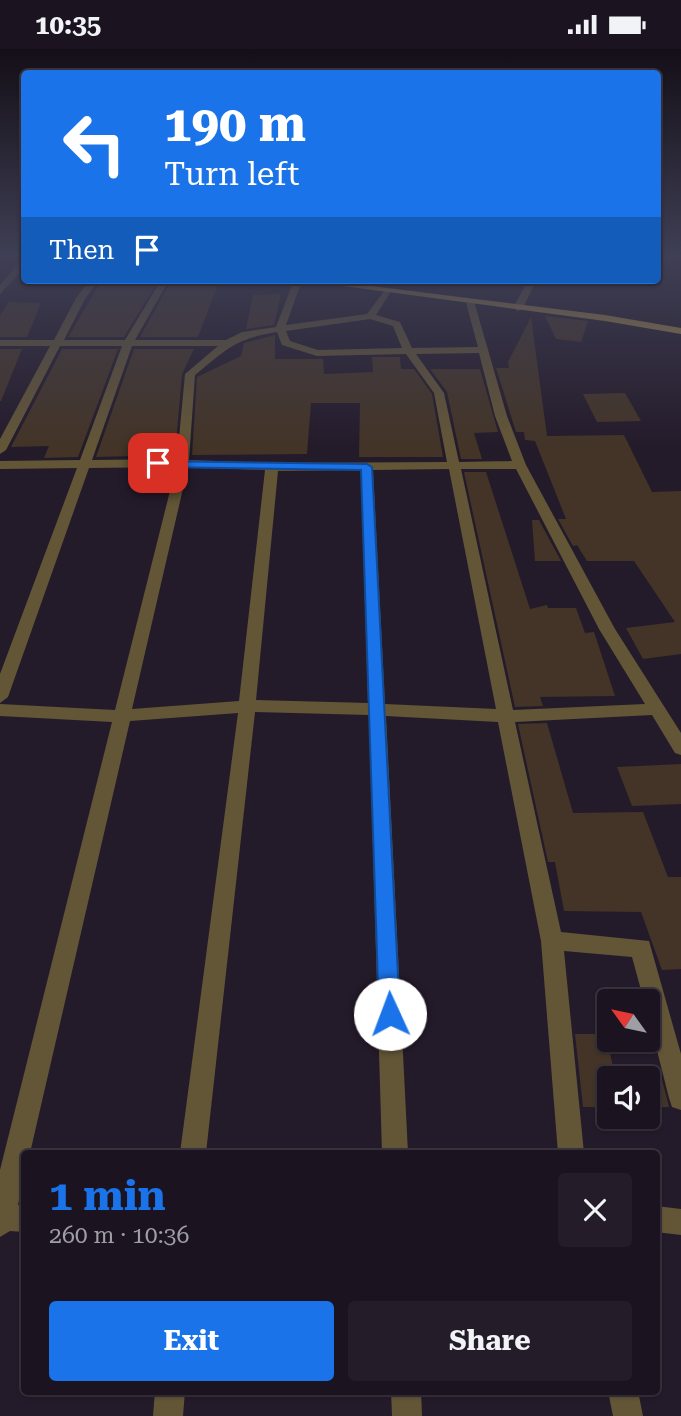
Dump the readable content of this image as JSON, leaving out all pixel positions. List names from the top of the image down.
{
  "north": "top left",
  "page": {
    "status": "10:35",
    "turn": ["190 m", "Turn left"],
    "then": "Then",
    "heading": ["1 min", "260 m · 10:36"],
    "buttons": ["Exit", "Share"]
  }
}
